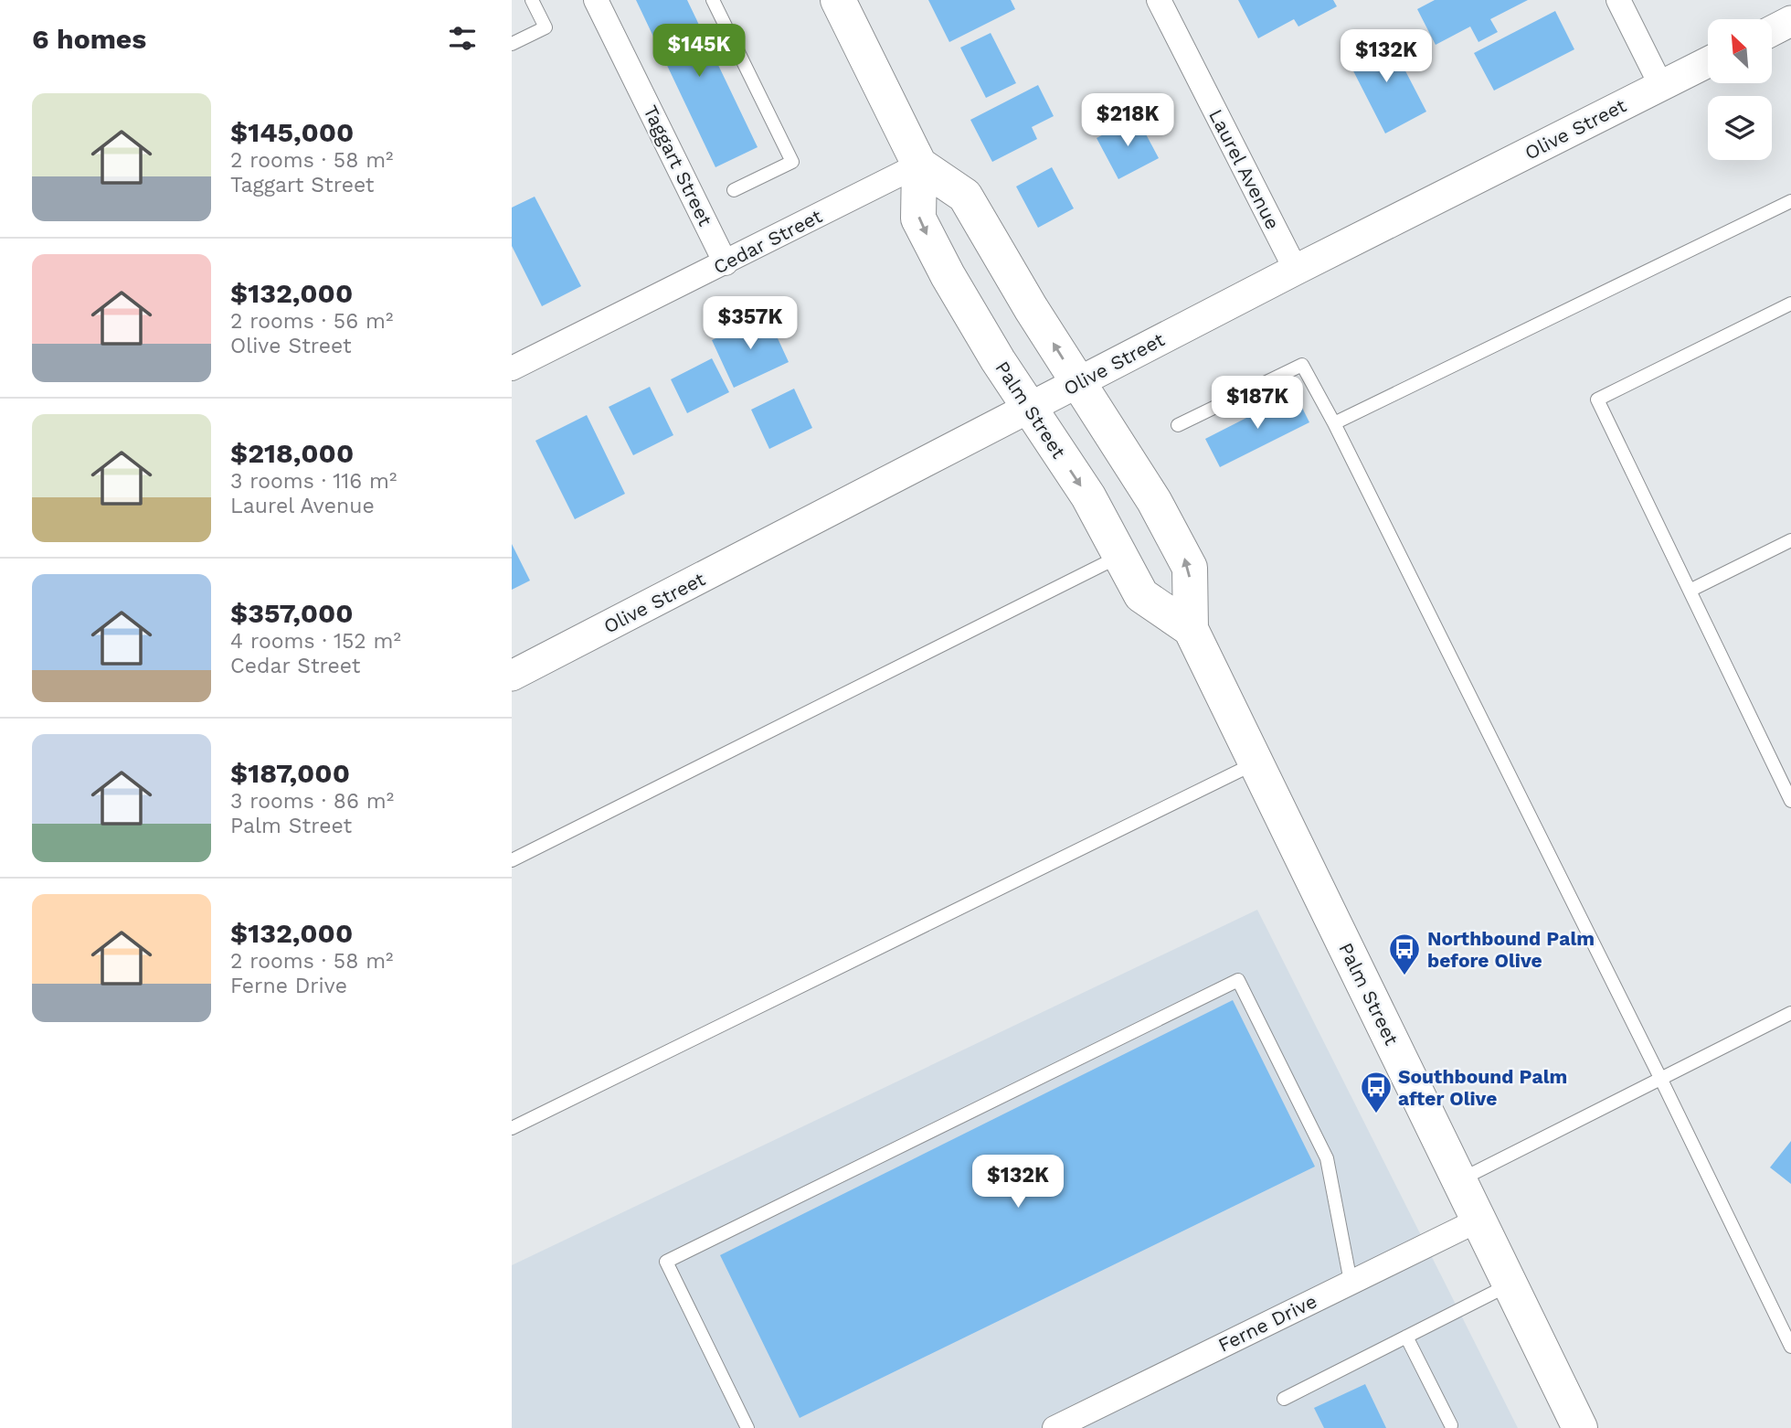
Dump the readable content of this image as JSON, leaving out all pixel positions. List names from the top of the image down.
{
  "streets": {
    "main road": ["Palm Street"],
    "street": [
      "Olive Street",
      "Taggart Street",
      "Laurel Avenue",
      "Cedar Street",
      "Ferne Drive"
    ]
  },
  "crossings": [
    ["Olive Street", "Laurel Avenue"],
    ["Olive Street", "Palm Street"],
    ["Taggart Street", "Cedar Street"],
    ["Cedar Street", "Palm Street"],
    ["Palm Street", "Ferne Drive"]
  ],
  "places": {
    "bus stop": ["Northbound Palm before Olive", "Southbound Palm after Olive"]
  },
  "north": "top left",
  "page": {
    "heading": "6 homes",
    "price": [
      "$145K",
      "$132K",
      "$218K",
      "$357K",
      "$187K",
      "$132K"
    ],
    "list": [
      {
        "name": "$145,000",
        "note": "2 rooms · 58 m² · Taggart Street"
      },
      {
        "name": "$132,000",
        "note": "2 rooms · 56 m² · Olive Street"
      },
      {
        "name": "$218,000",
        "note": "3 rooms · 116 m² · Laurel Avenue"
      },
      {
        "name": "$357,000",
        "note": "4 rooms · 152 m² · Cedar Street"
      },
      {
        "name": "$187,000",
        "note": "3 rooms · 86 m² · Palm Street"
      },
      {
        "name": "$132,000",
        "note": "2 rooms · 58 m² · Ferne Drive"
      }
    ]
  }
}
